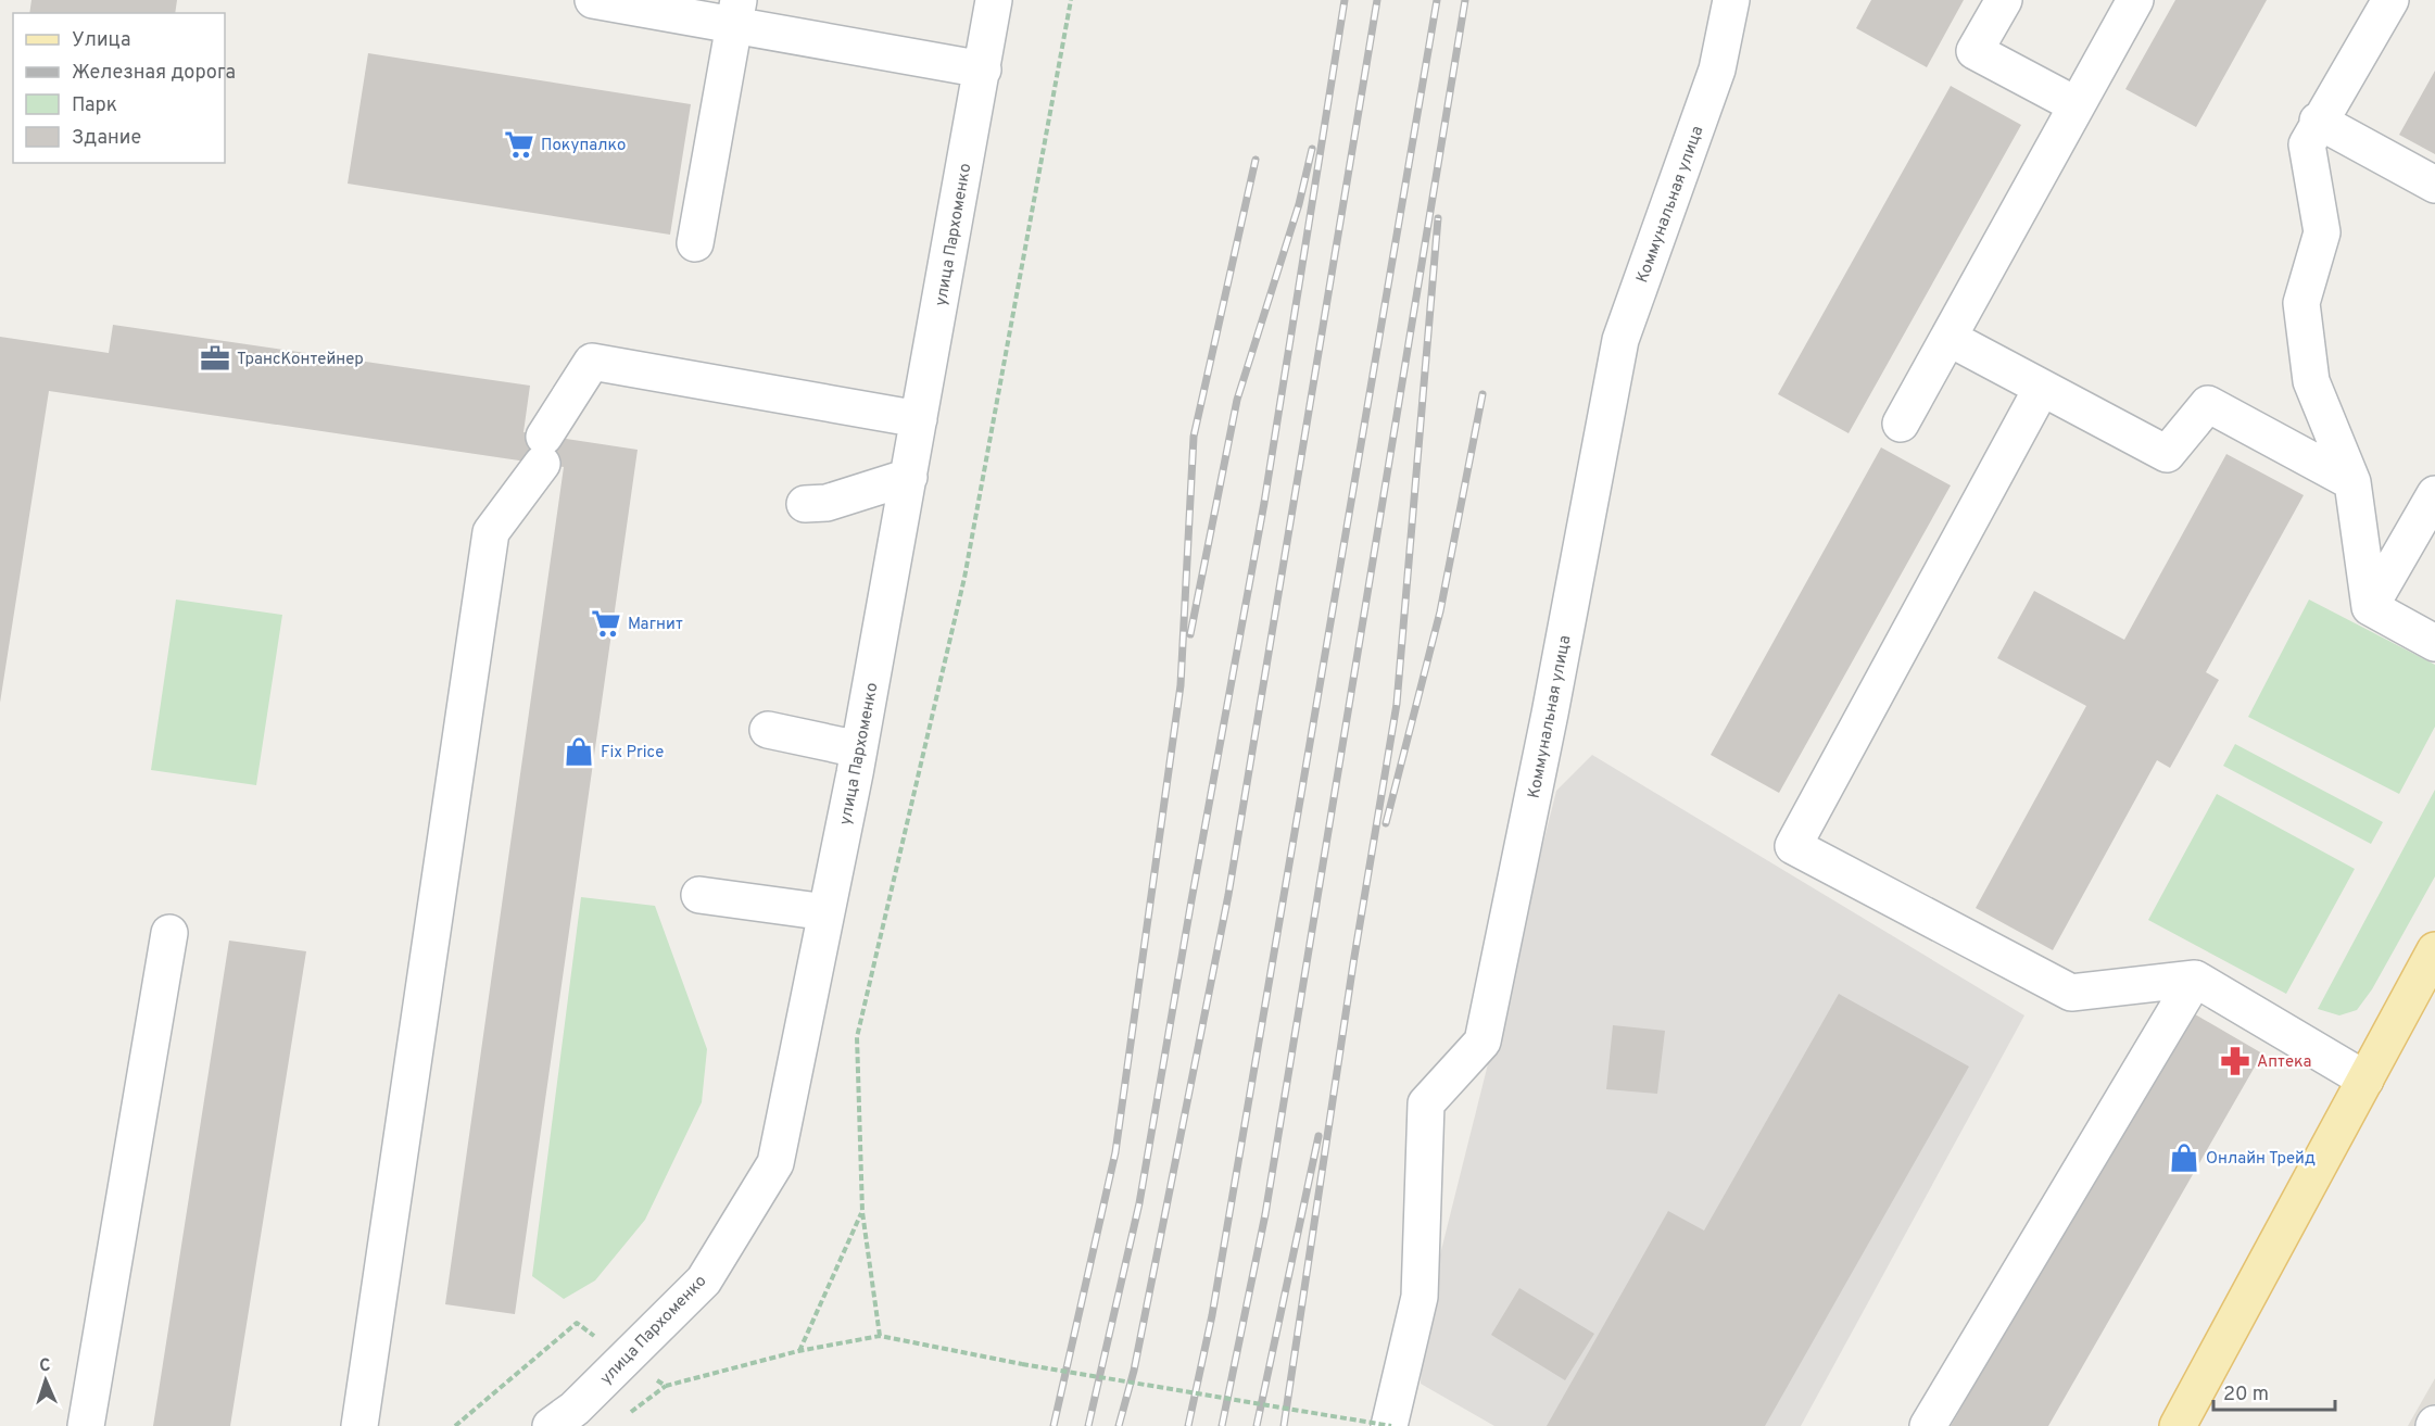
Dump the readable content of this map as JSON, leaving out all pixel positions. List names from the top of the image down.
{
  "streets": {
    "street": ["Коммунальная улица", "улица Пархоменко"]
  },
  "places": {
    "supermarket": ["Покупалко", "Магнит"],
    "office": ["ТрансКонтейнер"],
    "shop": ["Fix Price", "Онлайн Трейд"],
    "pharmacy": ["Аптека"]
  },
  "legend": [
    "Улица",
    "Железная дорога",
    "Парк",
    "Здание"
  ],
  "scale_bar": "20 m",
  "north": "top"
}
